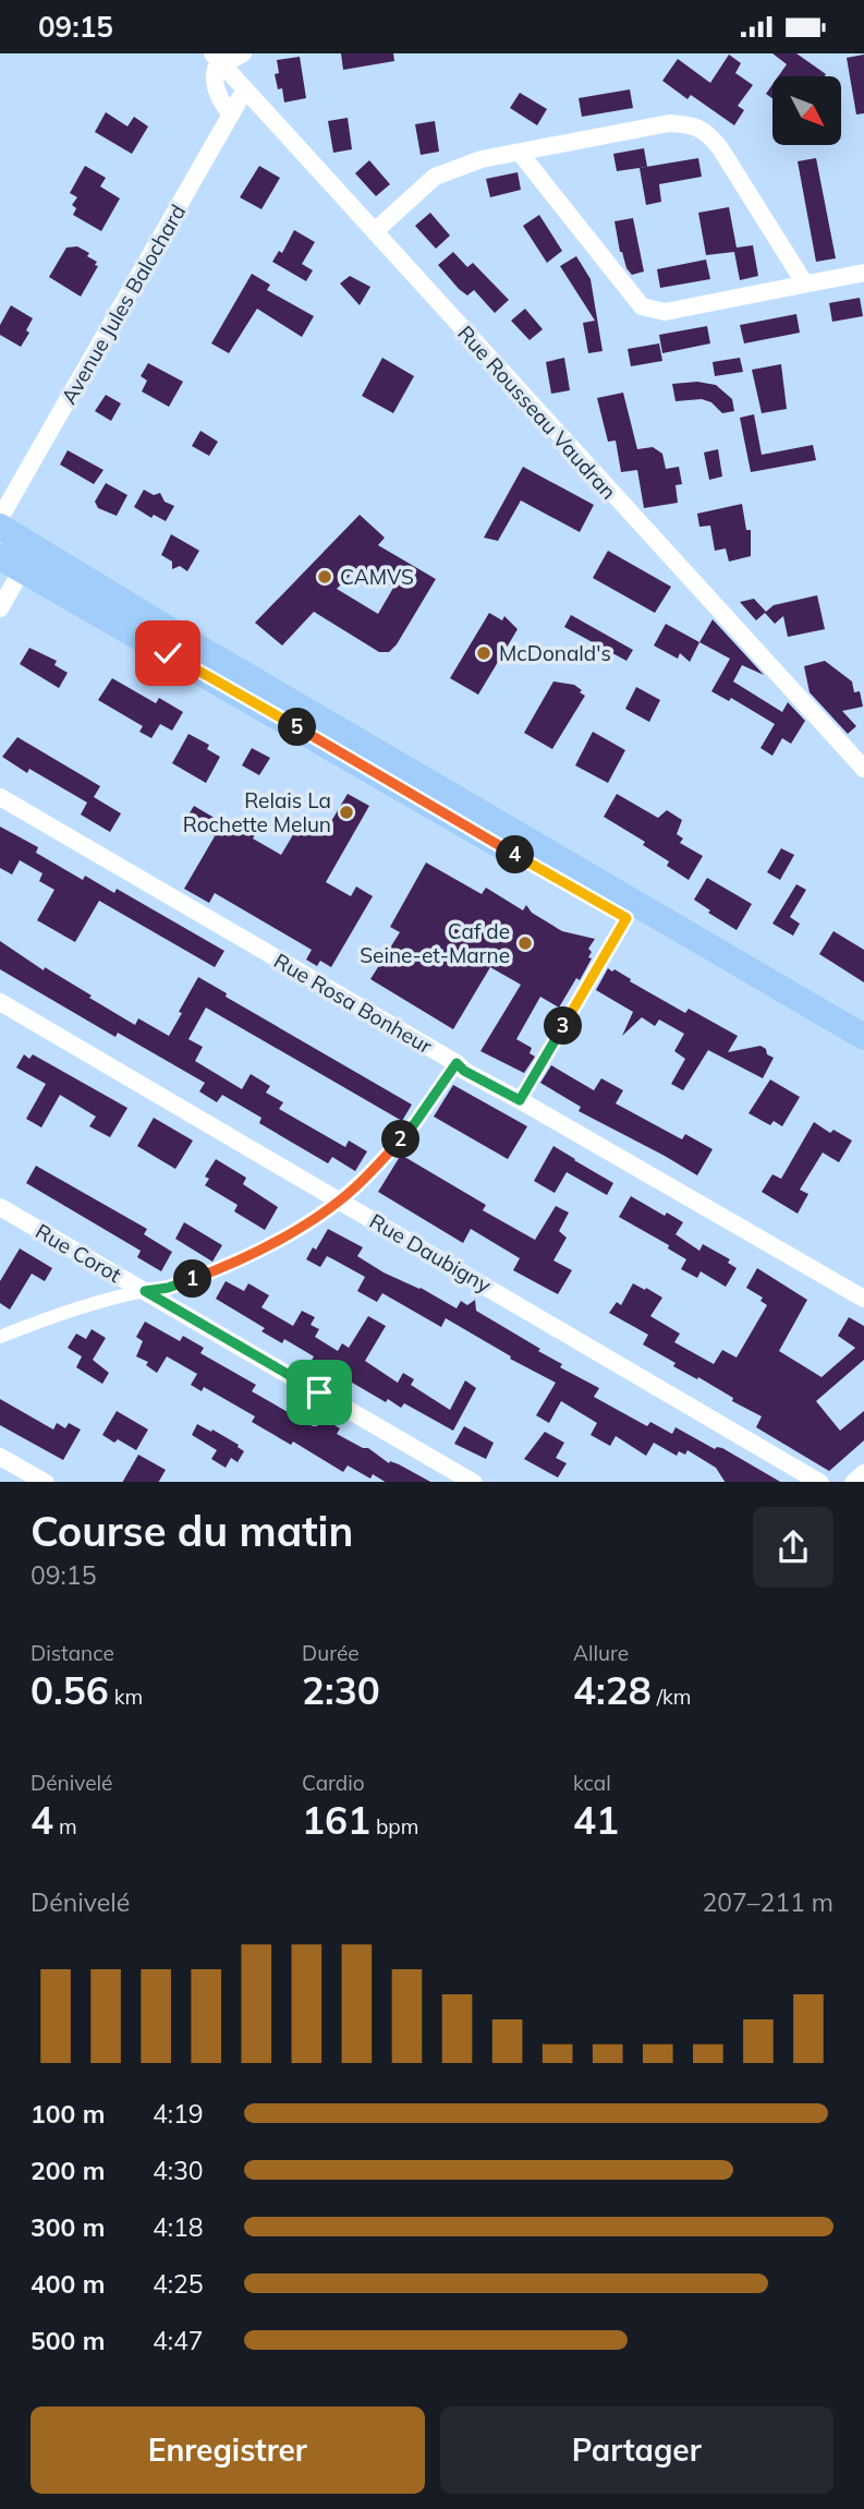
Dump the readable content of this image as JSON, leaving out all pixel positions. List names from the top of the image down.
{
  "streets": {
    "street": [
      "Avenue Jules Balochard",
      "Rue Rousseau Vaudran",
      "Rue Rosa Bonheur",
      "Rue Corot",
      "Rue Daubigny"
    ]
  },
  "crossings": [
    ["Avenue Jules Balochard", "Rue Rousseau Vaudran"]
  ],
  "places": [
    "CAMVS",
    "McDonald's",
    "Relais La Rochette Melun",
    "Caf de Seine-et-Marne"
  ],
  "north": "bottom right",
  "page": {
    "status": "09:15",
    "pins": [
      "5",
      "4",
      "3",
      "2",
      "1"
    ],
    "heading": ["Course du matin", "09:15"],
    "stats": [
      ["Distance", "0.56 km"],
      ["Durée", "2:30"],
      ["Allure", "4:28 /km"],
      ["Dénivelé", "4 m"],
      ["Cardio", "161 bpm"],
      ["kcal", "41"]
    ],
    "chart": ["Dénivelé", "207–211 m"],
    "list": [
      {
        "name": "100 m",
        "note": "4:19"
      },
      {
        "name": "200 m",
        "note": "4:30"
      },
      {
        "name": "300 m",
        "note": "4:18"
      },
      {
        "name": "400 m",
        "note": "4:25"
      },
      {
        "name": "500 m",
        "note": "4:47"
      }
    ],
    "buttons": ["Enregistrer", "Partager"]
  }
}
